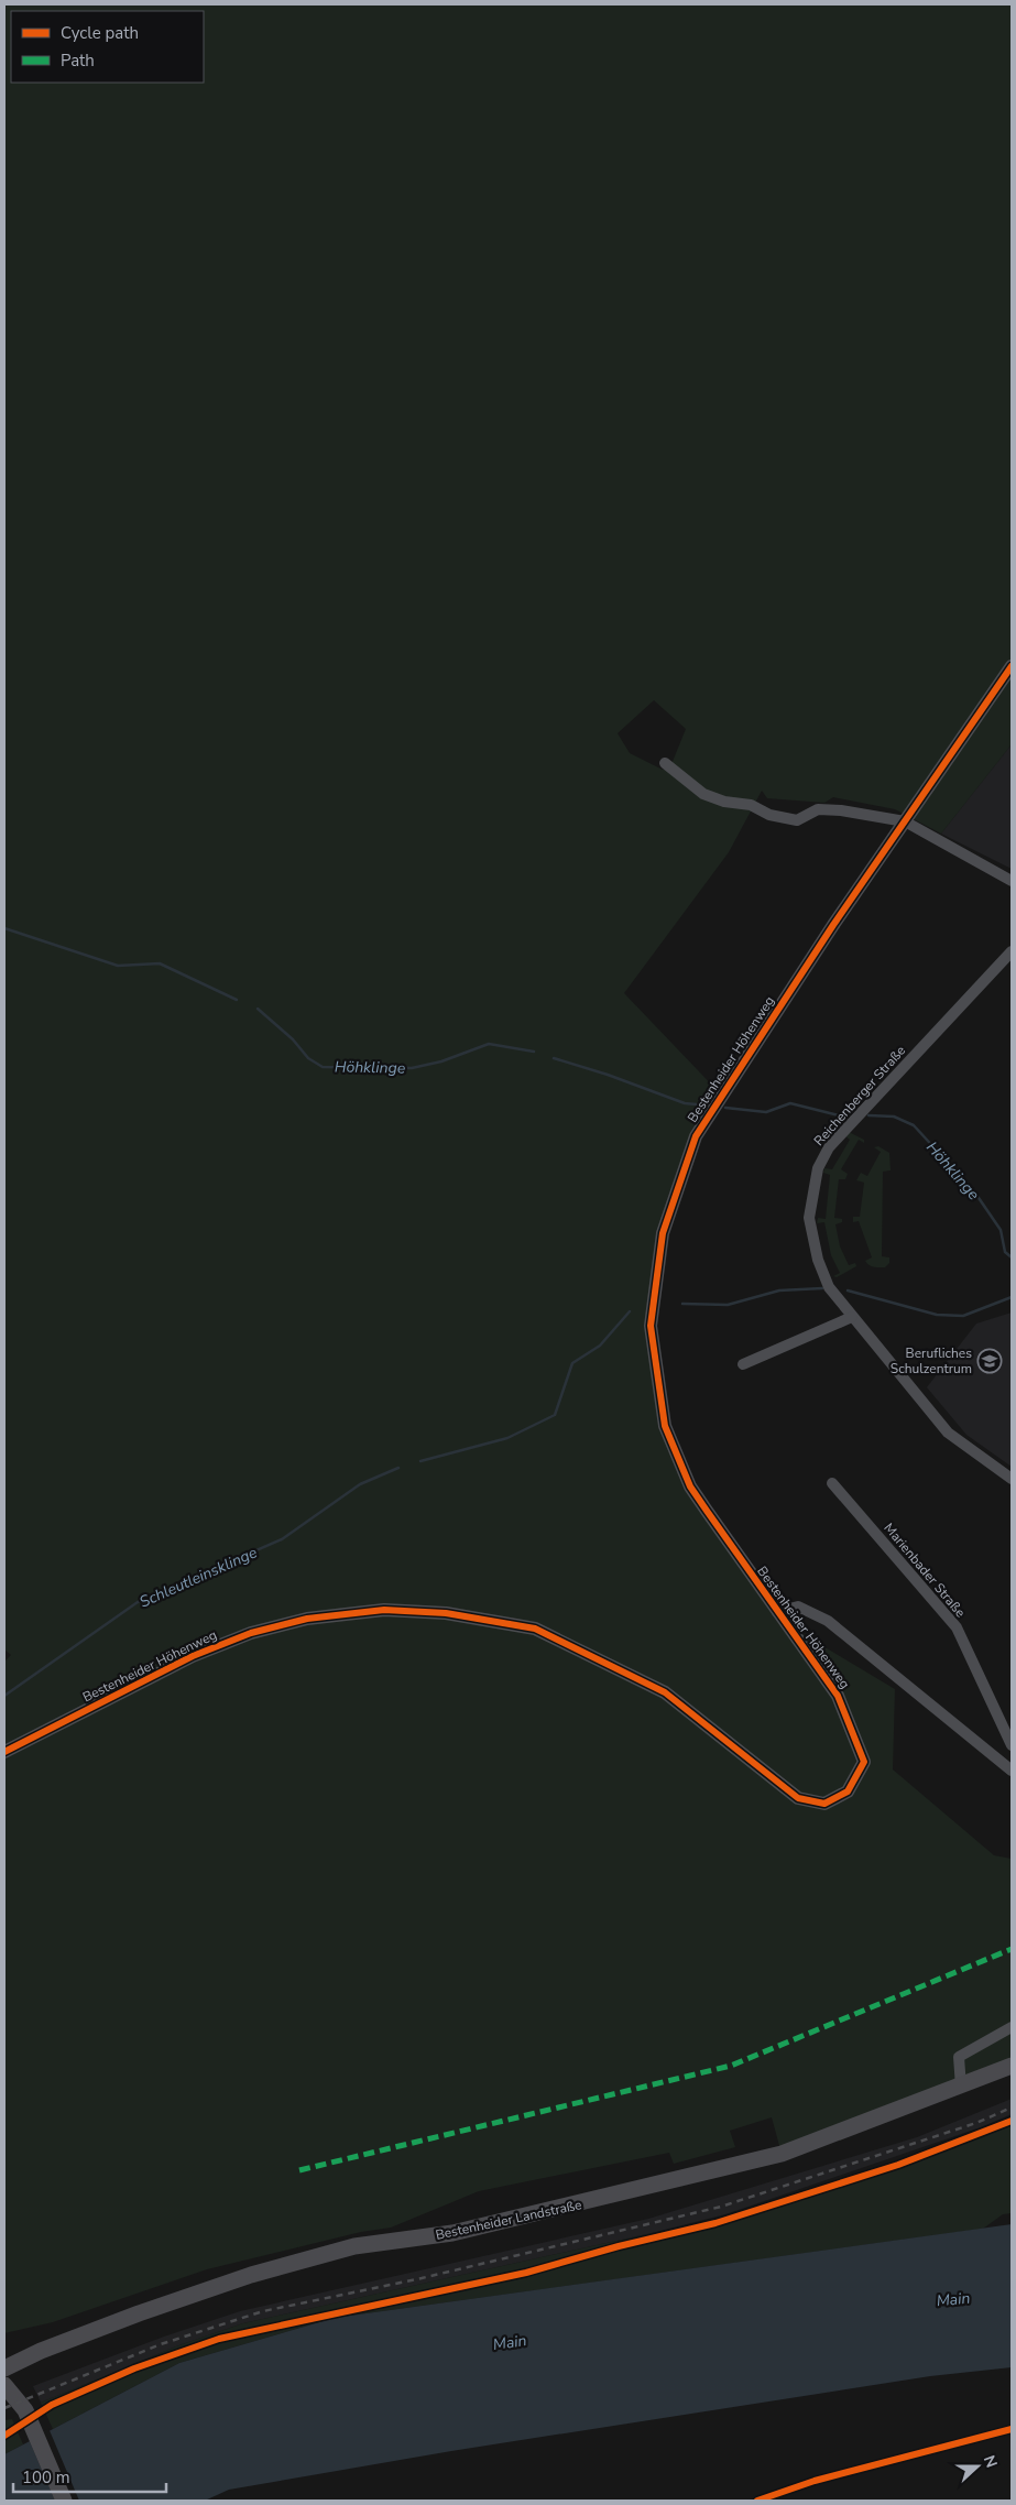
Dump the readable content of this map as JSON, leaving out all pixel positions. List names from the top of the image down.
{
  "streets": {
    "main road": ["Bestenheider Landstraße"],
    "street": ["Bestenheider Höhenweg", "Reichenberger Straße", "Marienbader Straße"]
  },
  "water": ["Höhklinge", "Schleutleinsklinge", "Main"],
  "places": {
    "school or university": ["Berufliches Schulzentrum"]
  },
  "legend": ["Cycle path", "Path"],
  "scale_bar": "100 m",
  "north": "right"
}
